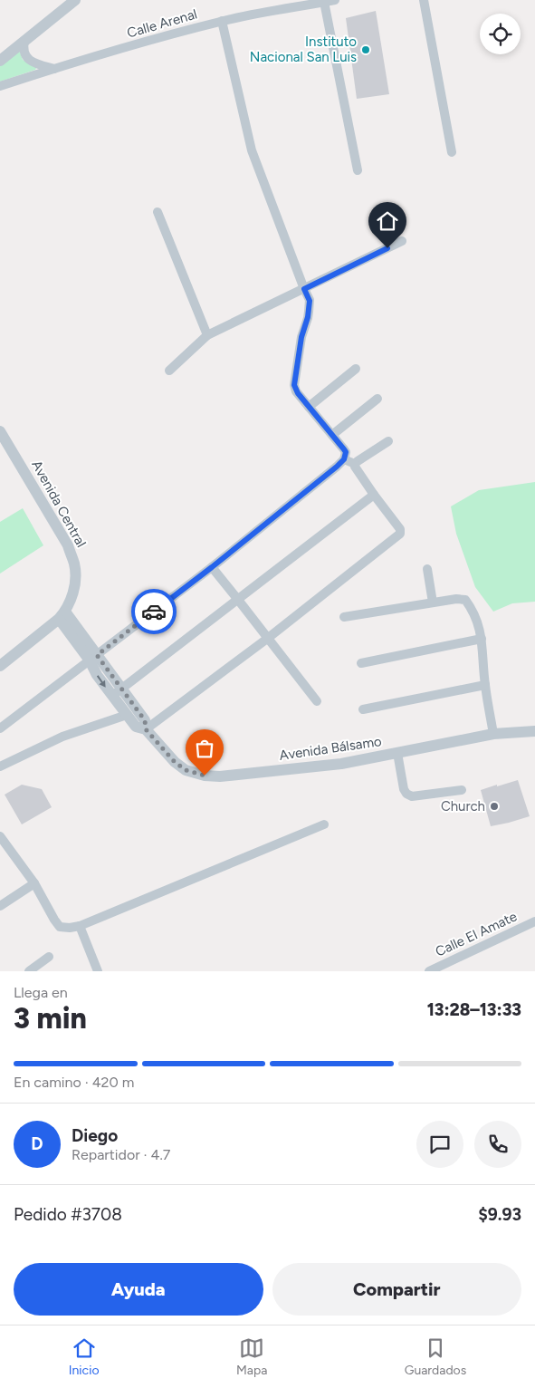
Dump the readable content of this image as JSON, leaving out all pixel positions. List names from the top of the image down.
{
  "streets": {
    "street": [
      "Calle Arenal",
      "Avenida Central",
      "Avenida Bálsamo",
      "Calle El Amate"
    ]
  },
  "crossings": [
    ["Avenida Central", "Avenida Bálsamo"]
  ],
  "places": ["Instituto Nacional San Luis", "Church"],
  "page": {
    "heading": ["3 min", "Llega en", "13:28–13:33"],
    "panel": [
      "Diego",
      "Repartidor · 4.7",
      "Pedido #3708",
      "$9.93"
    ],
    "bar": "En camino · 420 m",
    "round": "D",
    "buttons": ["Ayuda", "Compartir"],
    "tabs": ["Inicio", "Mapa", "Guardados"]
  }
}
